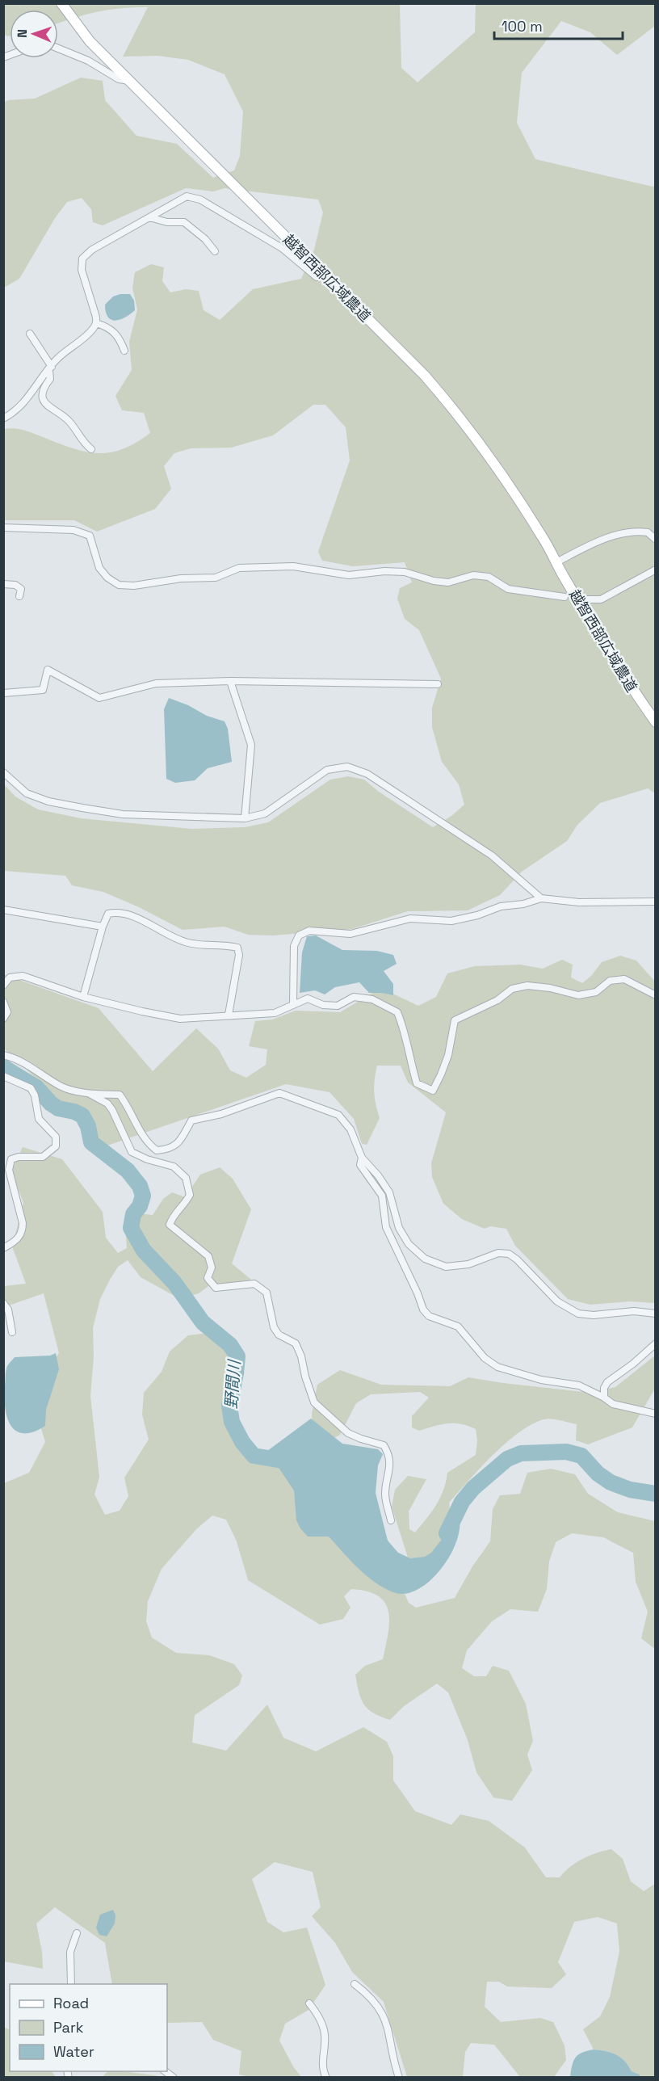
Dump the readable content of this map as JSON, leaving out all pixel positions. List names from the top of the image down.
{
  "streets": {
    "street": ["越智西部広域農道"]
  },
  "water": ["野間川"],
  "legend": ["Road", "Park", "Water"],
  "scale_bar": "100 m",
  "north": "left"
}
